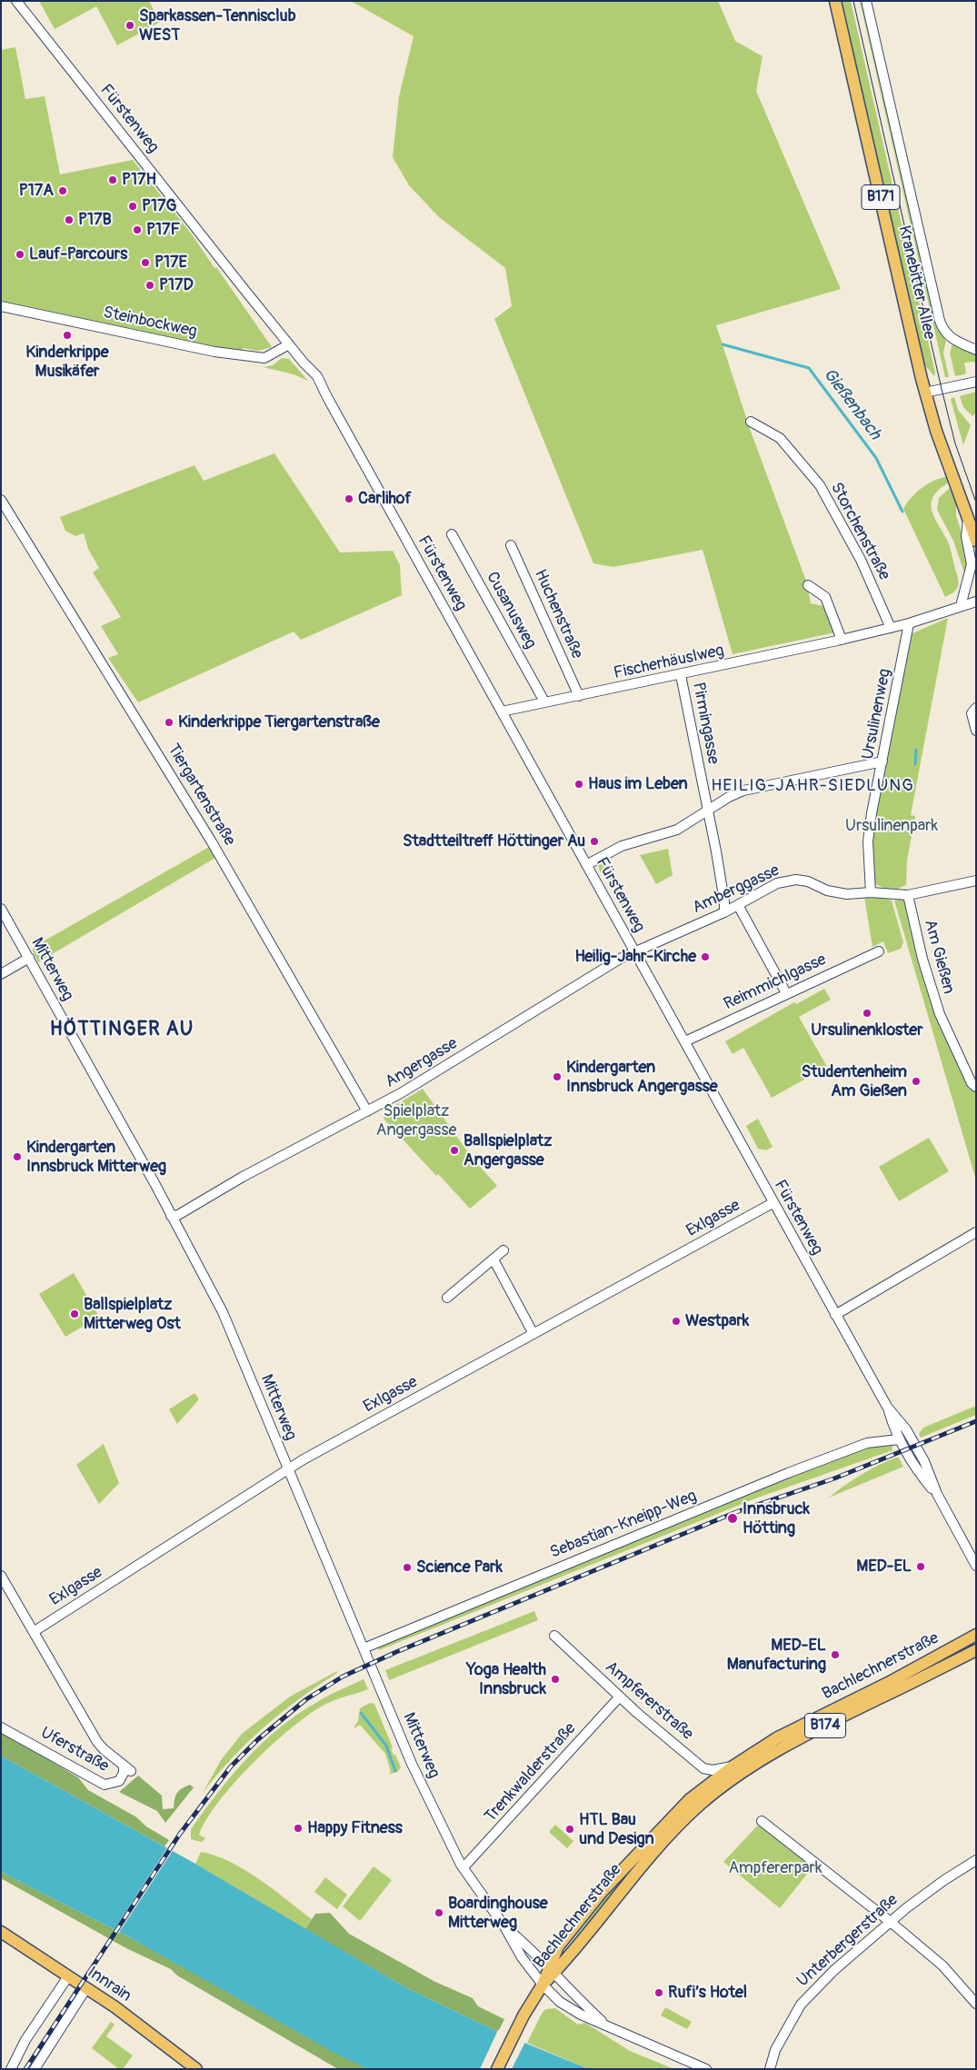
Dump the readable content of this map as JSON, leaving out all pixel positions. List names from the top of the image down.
{
  "streets": {
    "main road": [
      "B171",
      "Kranebitter Allee",
      "Bachlechnerstraße",
      "B174",
      "Innrain"
    ],
    "street": [
      "Fürstenweg",
      "Steinbockweg",
      "Storchenstraße",
      "Cusanusweg",
      "Huchenstraße",
      "Fischerhäuslweg",
      "Ursulinenweg",
      "Pirmingasse",
      "Tiergartenstraße",
      "Amberggasse",
      "Am Gießen",
      "Mitterweg",
      "Reimmichlgasse",
      "Angergasse",
      "Exlgasse",
      "Sebastian-Kneipp-Weg",
      "Ampfererstraße",
      "Uferstraße",
      "Trenkwalderstraße",
      "Unterbergerstraße"
    ]
  },
  "crossings": [
    ["Fürstenweg", "Steinbockweg"],
    ["Fürstenweg", "Fischerhäuslweg"],
    ["Fürstenweg", "Amberggasse"],
    ["Fürstenweg", "Reimmichlgasse"],
    ["Fürstenweg", "Angergasse"],
    ["Fürstenweg", "Exlgasse"],
    ["Fürstenweg", "Sebastian-Kneipp-Weg"],
    ["Storchenstraße", "Fischerhäuslweg"],
    ["Cusanusweg", "Fischerhäuslweg"],
    ["Huchenstraße", "Fischerhäuslweg"],
    ["Fischerhäuslweg", "Ursulinenweg"],
    ["Fischerhäuslweg", "Pirmingasse"],
    ["Ursulinenweg", "Amberggasse"],
    ["Pirmingasse", "Amberggasse"],
    ["Tiergartenstraße", "Angergasse"],
    ["Amberggasse", "Am Gießen"],
    ["Amberggasse", "Angergasse"],
    ["Mitterweg", "Angergasse"],
    ["Mitterweg", "Exlgasse"],
    ["Mitterweg", "Sebastian-Kneipp-Weg"],
    ["Mitterweg", "Bachlechnerstraße"],
    ["Mitterweg", "B174"],
    ["Mitterweg", "Trenkwalderstraße"],
    ["Exlgasse", "Uferstraße"],
    ["Bachlechnerstraße", "Ampfererstraße"],
    ["Bachlechnerstraße", "B174"],
    ["Ampfererstraße", "Trenkwalderstraße"]
  ],
  "districts": ["HEILIG-JAHR-SIEDLUNG", "HÖTTINGER AU"],
  "water": ["Gießenbach"],
  "parks": ["Ursulinenpark", "Spielplatz Angergasse", "Ampfererpark"],
  "places": [
    "Sparkassen-Tennisclub WEST",
    "P17H",
    "P17A",
    "P17G",
    "P17B",
    "P17F",
    "Lauf-Parcours",
    "P17E",
    "P17D",
    "Kinderkrippe Musikäfer",
    "Carlihof",
    "Kinderkrippe Tiergartenstraße",
    "Haus im Leben",
    "Stadtteiltreff Höttinger Au",
    "Heilig-Jahr-Kirche",
    "Ursulinenkloster",
    "Kindergarten Innsbruck Angergasse",
    "Studentenheim Am Gießen",
    "Ballspielplatz Angergasse",
    "Kindergarten Innsbruck Mitterweg",
    "Ballspielplatz Mitterweg Ost",
    "Westpark",
    "Innsbruck Hötting",
    "MED-EL",
    "Science Park",
    "MED-EL Manufacturing",
    "Yoga Health Innsbruck",
    "Happy Fitness",
    "HTL Bau und Design",
    "Boardinghouse Mitterweg",
    "Rufi’s Hotel"
  ]
}
